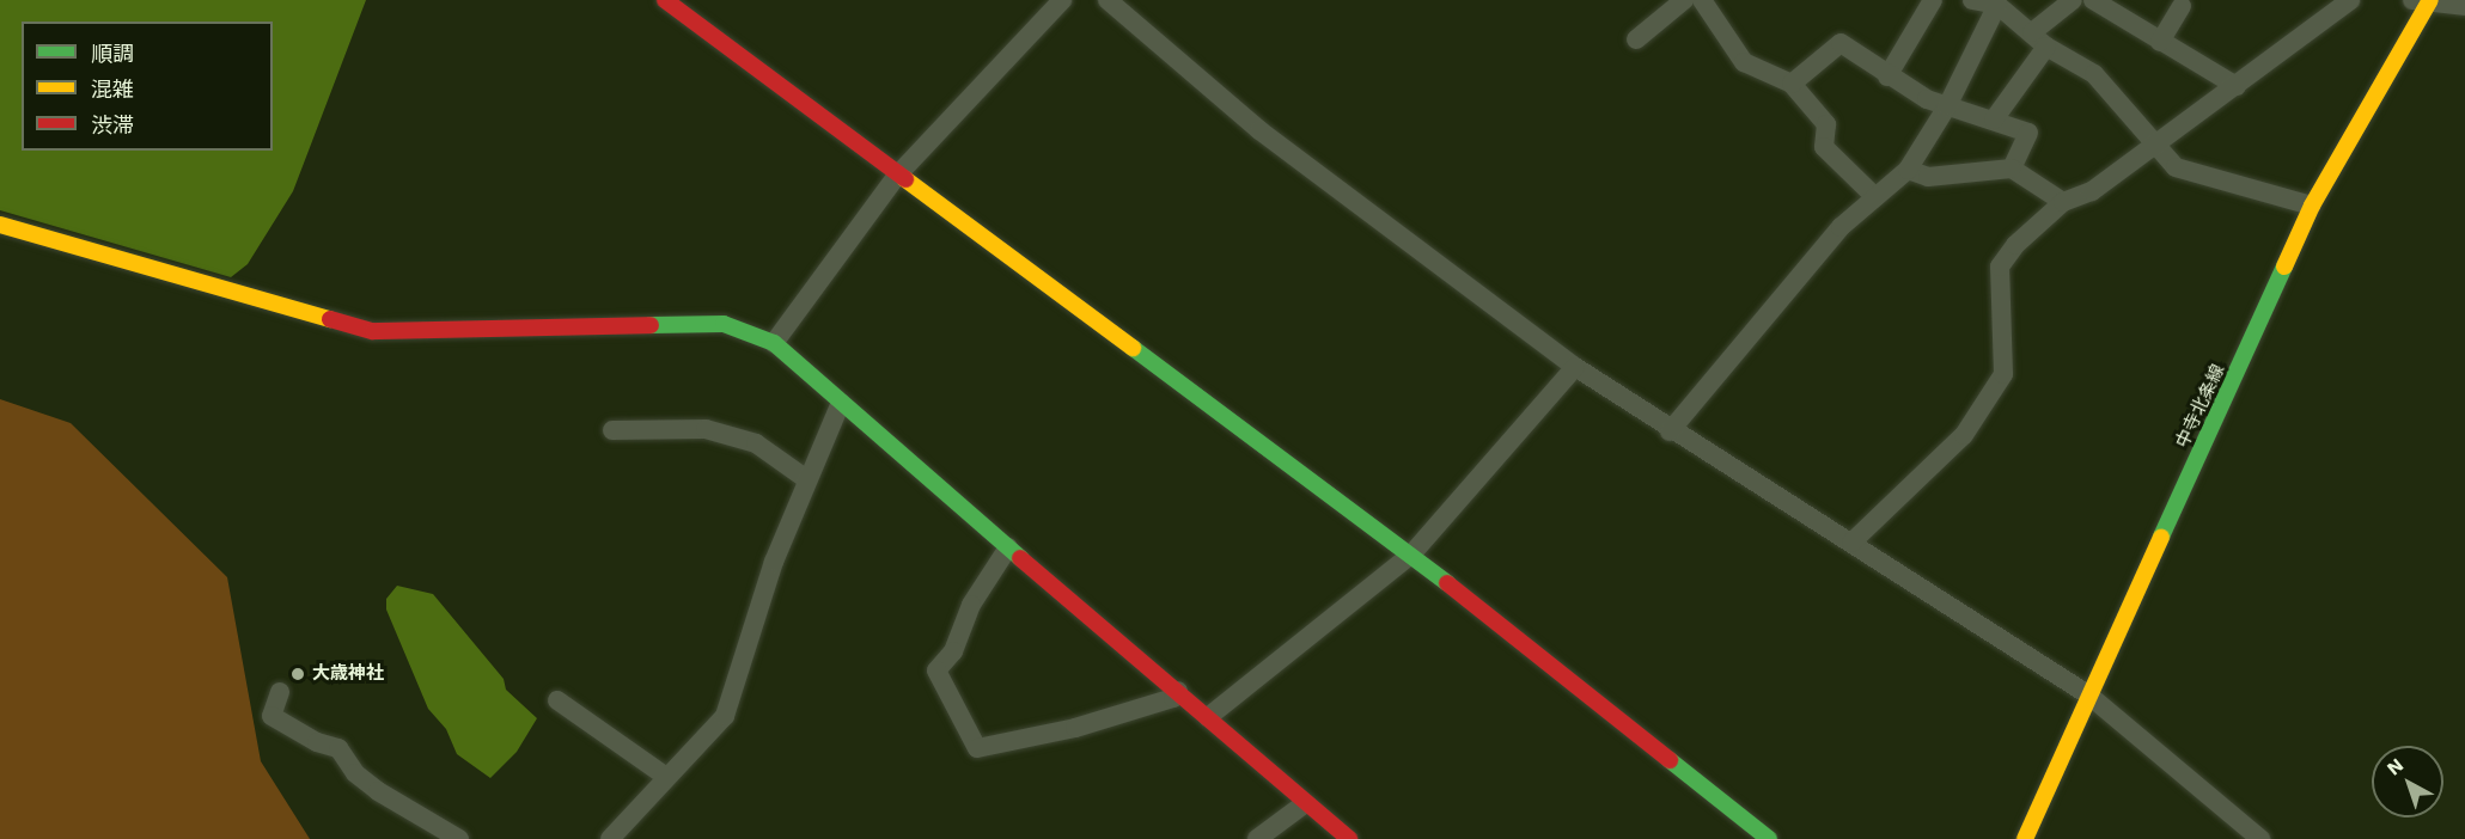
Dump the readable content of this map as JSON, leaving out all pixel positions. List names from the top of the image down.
{
  "streets": {
    "street": ["中寺北条線"]
  },
  "places": ["大歳神社"],
  "legend": ["順調", "混雑", "渋滞"],
  "north": "top left"
}
